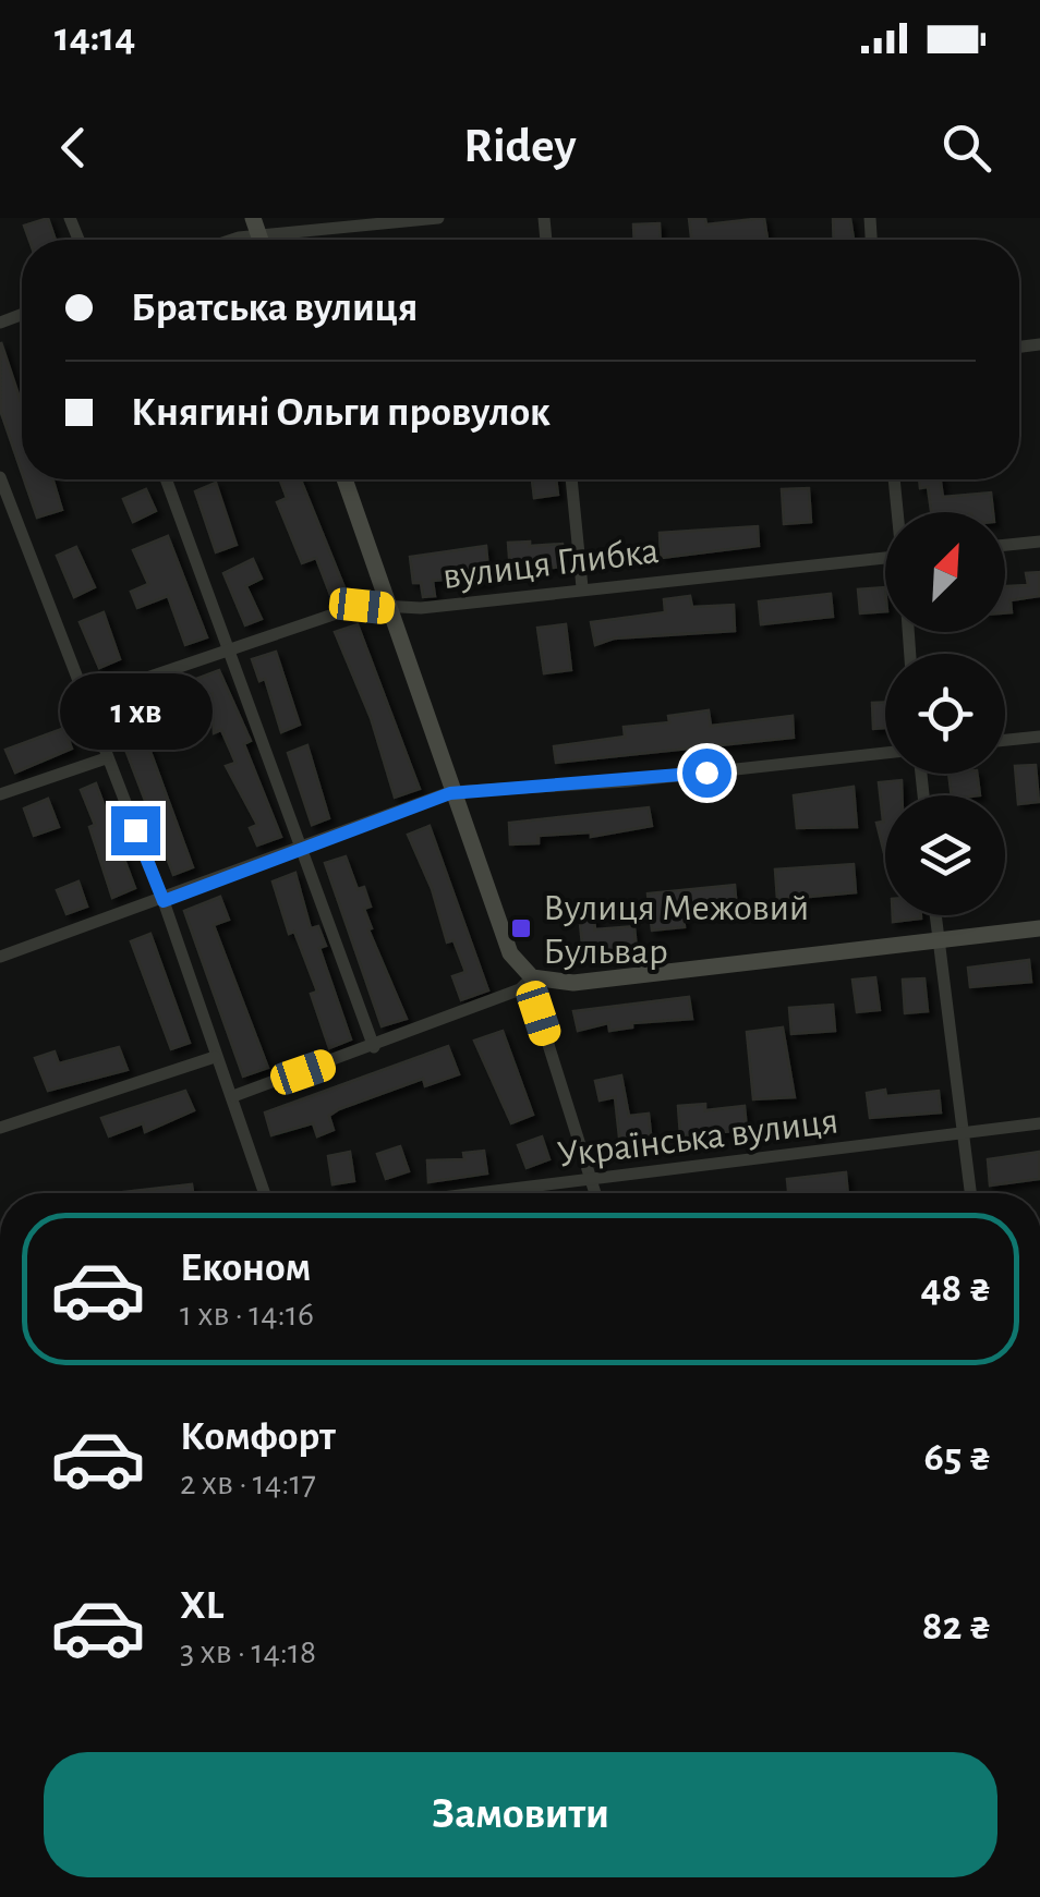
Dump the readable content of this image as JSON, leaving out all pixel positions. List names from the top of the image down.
{
  "streets": {
    "street": ["вулиця Глибка", "Українська вулиця"]
  },
  "places": {
    "transit": ["Вулиця Межовий Бульвар"]
  },
  "north": "top right",
  "page": {
    "status": "14:14",
    "header": "Ridey",
    "banner": ["Братська вулиця", "Княгині Ольги провулок"],
    "bubble": "1 хв",
    "list": [
      {
        "name": "Економ",
        "note": "1 хв · 14:16",
        "value": "48 ₴"
      },
      {
        "name": "Комфорт",
        "note": "2 хв · 14:17",
        "value": "65 ₴"
      },
      {
        "name": "XL",
        "note": "3 хв · 14:18",
        "value": "82 ₴"
      }
    ],
    "buttons": "Замовити"
  }
}
